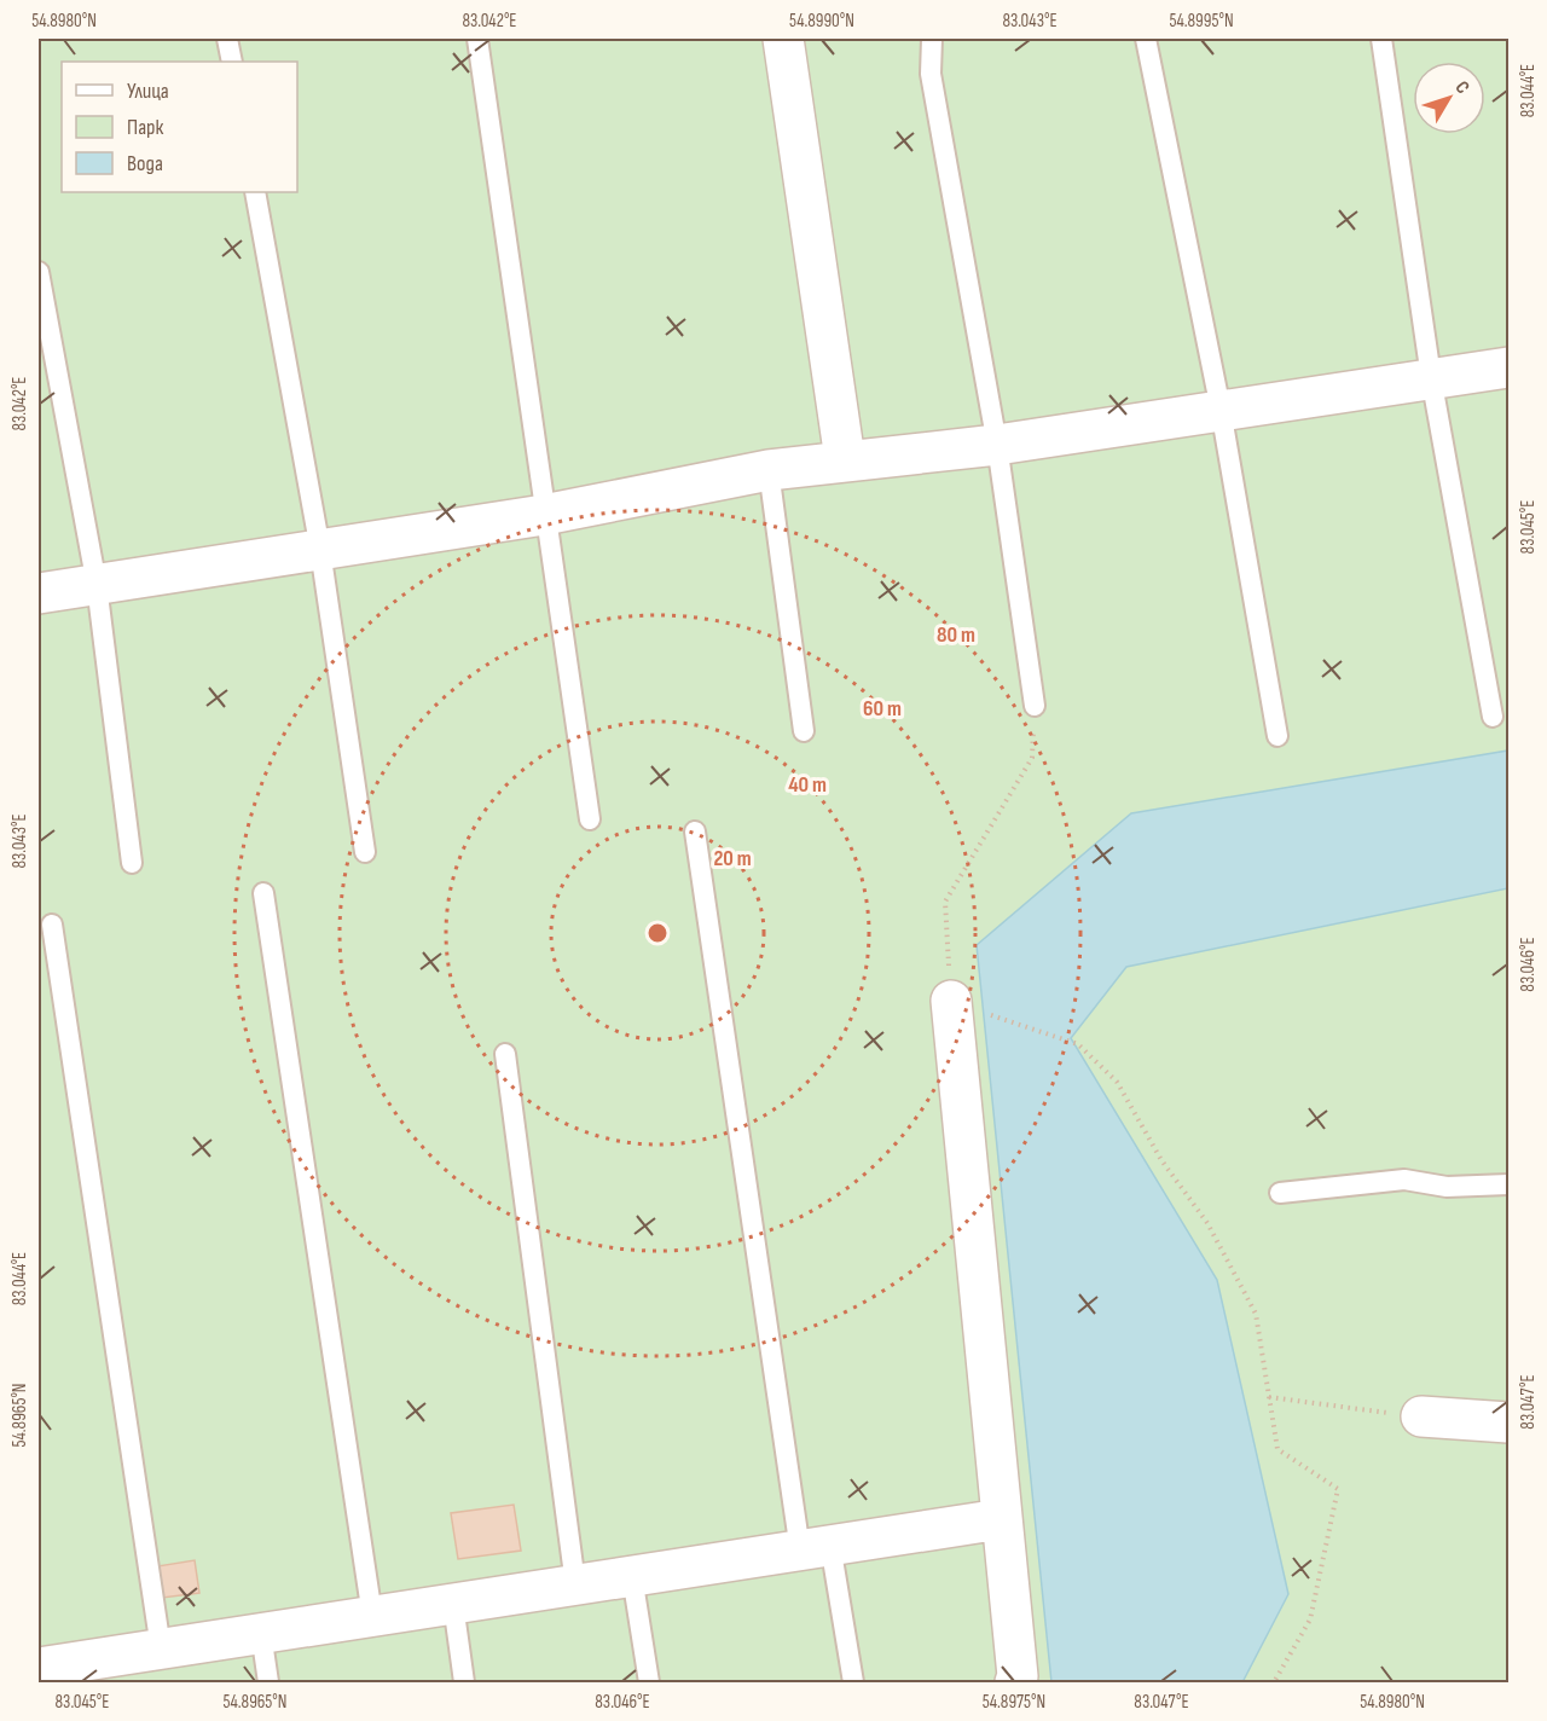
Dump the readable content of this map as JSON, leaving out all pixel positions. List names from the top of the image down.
{
  "legend": ["Улица", "Парк", "Вода"],
  "north": "top right",
  "coordinates": [
    "54.8980°N",
    "83.042°E",
    "54.8990°N",
    "83.043°E",
    "54.8995°N",
    "83.044°E",
    "83.045°E",
    "83.046°E",
    "83.047°E",
    "54.8965°N",
    "54.8975°N"
  ],
  "rings": [
    "80 m",
    "60 m",
    "40 m",
    "20 m"
  ]
}
